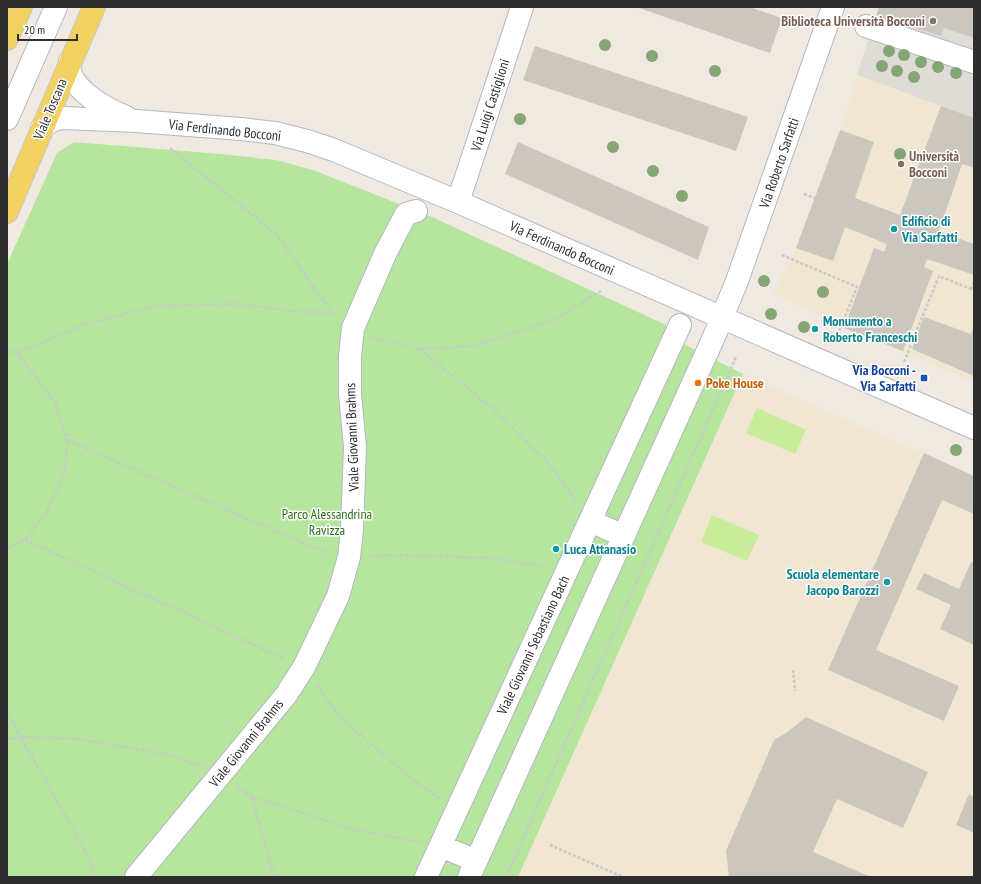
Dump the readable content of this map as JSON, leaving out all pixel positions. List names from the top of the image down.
{
  "streets": {
    "main road": ["Viale Toscana"],
    "street": [
      "Via Luigi Castiglioni",
      "Via Ferdinando Bocconi",
      "Via Roberto Sarfatti",
      "Viale Giovanni Brahms",
      "Viale Giovanni Sebastiano Bach"
    ]
  },
  "crossings": [
    ["Via Luigi Castiglioni", "Via Ferdinando Bocconi"],
    ["Viale Toscana", "Via Ferdinando Bocconi"],
    ["Via Ferdinando Bocconi", "Via Roberto Sarfatti"]
  ],
  "parks": ["Parco Alessandrina Ravizza"],
  "places": {
    "other": [
      "Biblioteca Università Bocconi",
      "Università Bocconi",
      "Edificio di Via Sarfatti",
      "Monumento a Roberto Franceschi",
      "Poke House",
      "Luca Attanasio",
      "Scuola elementare Jacopo Barozzi"
    ],
    "transit": ["Via Bocconi - Via Sarfatti"]
  },
  "scale_bar": "20 m"
}
